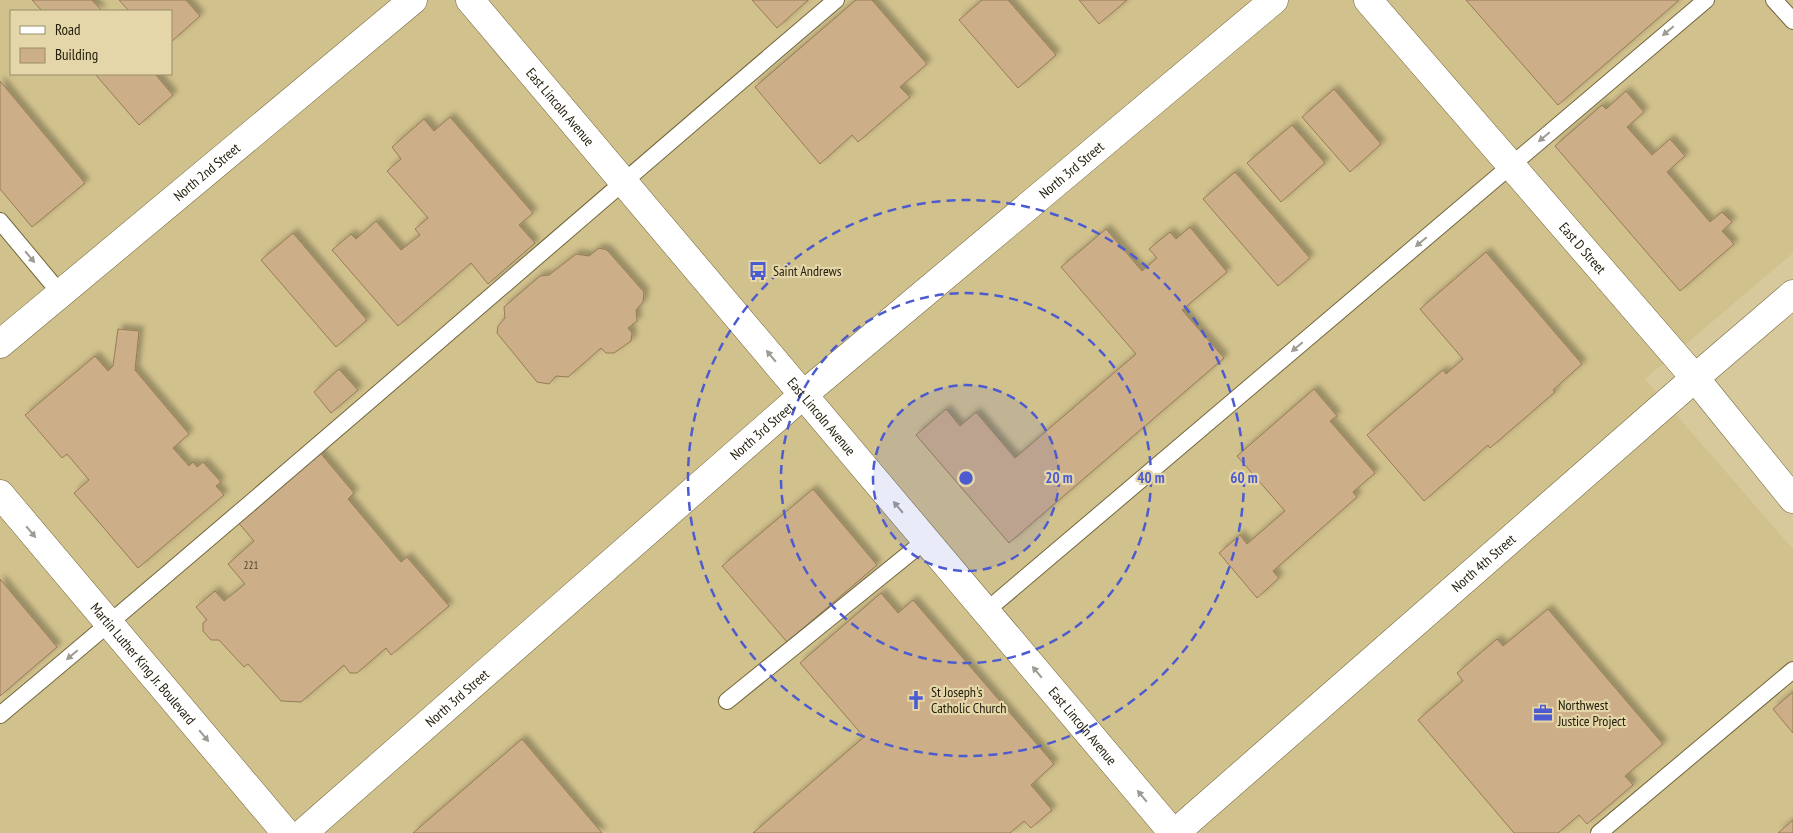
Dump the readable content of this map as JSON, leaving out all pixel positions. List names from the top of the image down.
{
  "streets": {
    "street": [
      "East Lincoln Avenue",
      "North 3rd Street",
      "North 2nd Street",
      "East D Street",
      "North 4th Street",
      "Martin Luther King Jr. Boulevard"
    ]
  },
  "crossings": [
    ["East Lincoln Avenue", "North 3rd Street"],
    ["East Lincoln Avenue", "North 4th Street"],
    ["East D Street", "North 4th Street"]
  ],
  "one_way": ["East Lincoln Avenue", "Martin Luther King Jr. Boulevard"],
  "places": {
    "bus stop": ["Saint Andrews"],
    "church": ["St Joseph's Catholic Church"],
    "office": ["Northwest Justice Project"]
  },
  "house_numbers": ["221"],
  "legend": ["Road", "Building"],
  "rings": ["20 m", "40 m", "60 m"]
}
